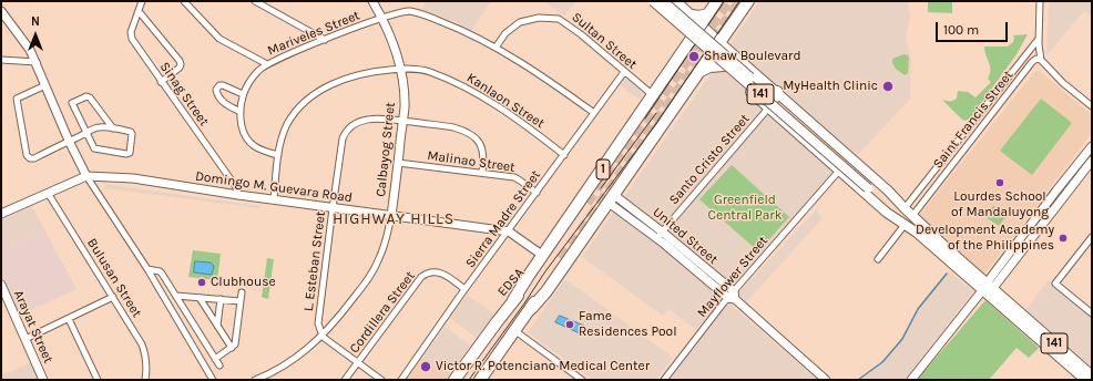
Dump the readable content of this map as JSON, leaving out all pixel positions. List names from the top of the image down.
{
  "streets": {
    "highway": ["1", "EDSA"],
    "main road": ["141"],
    "street": [
      "Mariveles Street",
      "Sultan Street",
      "Sinag Street",
      "Kanlaon Street",
      "Saint Francis Street",
      "Calbayog Street",
      "Santo Cristo Street",
      "Malinao Street",
      "Domingo M. Guevara Road",
      "Sierra Madre Street",
      "United Street",
      "L. Esteban Street",
      "Mayflower Street",
      "Bulusan Street",
      "Cordillera Street",
      "Arayat Street"
    ]
  },
  "crossings": [
    ["Mariveles Street", "Sultan Street"],
    ["Mariveles Street", "Kanlaon Street"],
    ["Mariveles Street", "Calbayog Street"],
    ["Mariveles Street", "Sierra Madre Street"],
    ["Sultan Street", "1"],
    ["Sultan Street", "Sierra Madre Street"],
    ["Sinag Street", "Domingo M. Guevara Road"],
    ["141", "Saint Francis Street"],
    ["141", "Santo Cristo Street"],
    ["141", "1"],
    ["141", "Mayflower Street"],
    ["Kanlaon Street", "Calbayog Street"],
    ["Kanlaon Street", "Domingo M. Guevara Road"],
    ["Kanlaon Street", "Sierra Madre Street"],
    ["Calbayog Street", "Malinao Street"],
    ["Calbayog Street", "Domingo M. Guevara Road"],
    ["Calbayog Street", "L. Esteban Street"],
    ["Santo Cristo Street", "United Street"],
    ["Malinao Street", "Sierra Madre Street"],
    ["Malinao Street", "L. Esteban Street"],
    ["1", "Domingo M. Guevara Road"],
    ["1", "United Street"],
    ["1", "EDSA"],
    ["Domingo M. Guevara Road", "Sierra Madre Street"],
    ["Domingo M. Guevara Road", "L. Esteban Street"],
    ["Domingo M. Guevara Road", "Bulusan Street"],
    ["Sierra Madre Street", "Cordillera Street"],
    ["United Street", "Mayflower Street"]
  ],
  "districts": ["HIGHWAY HILLS"],
  "parks": ["Greenfield Central Park"],
  "places": [
    "Shaw Boulevard",
    "MyHealth Clinic",
    "Lourdes School of Mandaluyong",
    "Development Academy of the Philippines",
    "Clubhouse",
    "Fame Residences Pool",
    "Victor R. Potenciano Medical Center"
  ],
  "scale_bar": "100 m",
  "north": "top"
}
